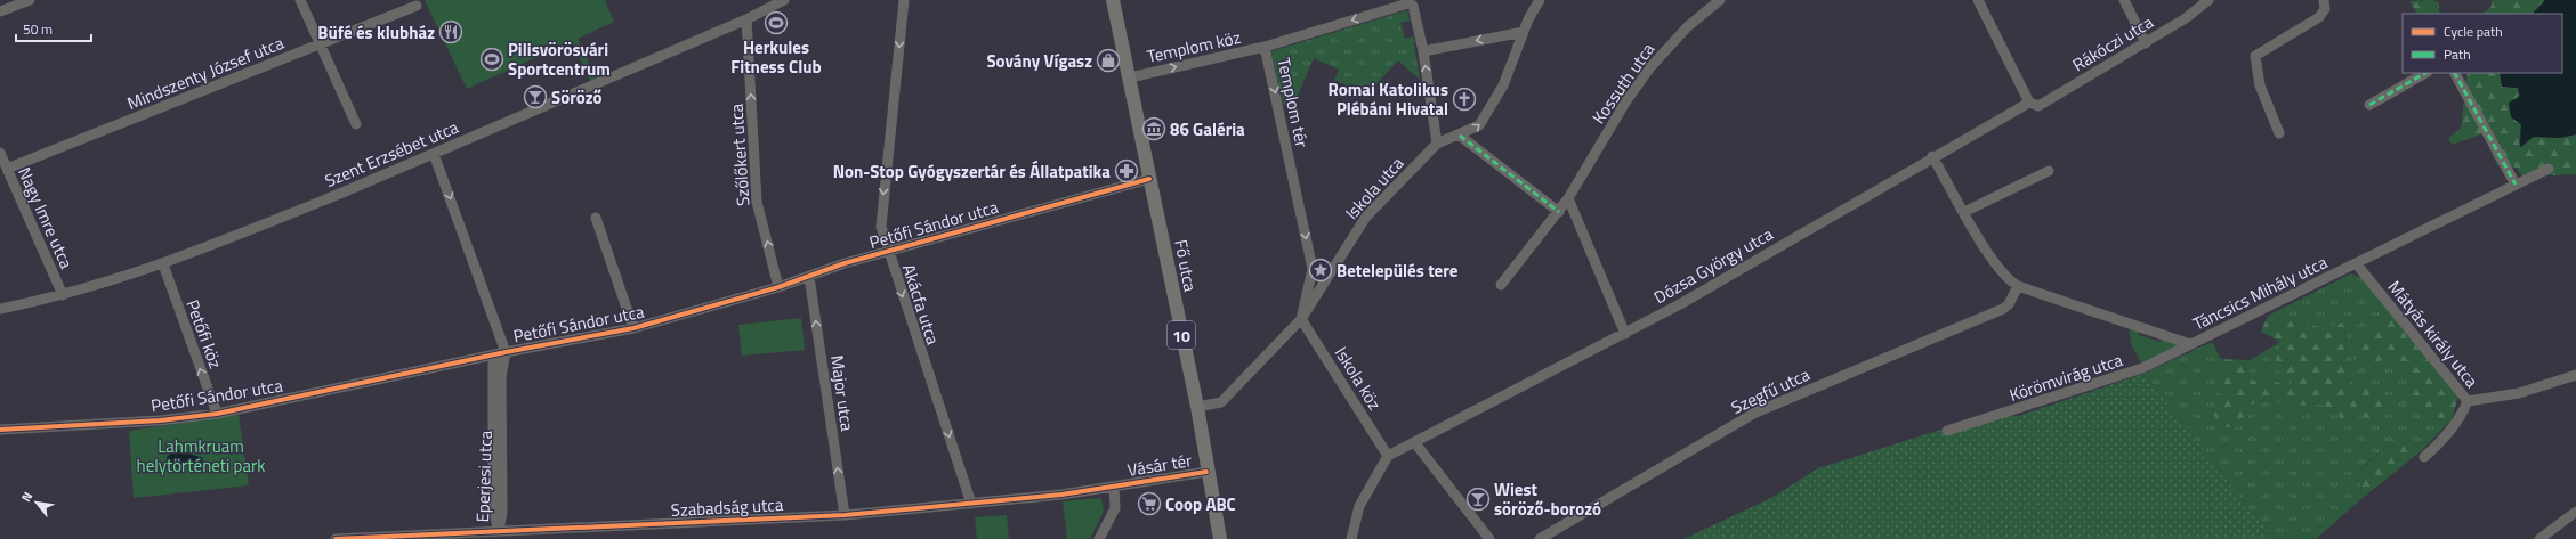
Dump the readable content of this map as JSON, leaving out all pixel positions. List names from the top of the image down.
{
  "streets": {
    "main road": ["Fő utca", "10"],
    "street": [
      "Rákóczi utca",
      "Templom köz",
      "Mindszenty József utca",
      "Kossuth utca",
      "Templom tér",
      "Szent Erzsébet utca",
      "Szőlőkert utca",
      "Iskola utca",
      "Nagy Imre utca",
      "Petőfi Sándor utca",
      "Dózsa György utca",
      "Táncsics Mihály utca",
      "Akácfa utca",
      "Petőfi köz",
      "Mátyás király utca",
      "Körömvirág utca",
      "Iskola köz",
      "Szegfű utca",
      "Major utca",
      "Vásár tér",
      "Eperjesi utca",
      "Szabadság utca"
    ]
  },
  "crossings": [
    ["Rákóczi utca", "Dózsa György utca"],
    ["Templom köz", "Templom tér"],
    ["Templom köz", "Fő utca"],
    ["Mindszenty József utca", "Nagy Imre utca"],
    ["Templom tér", "Iskola utca"],
    ["Templom tér", "Iskola köz"],
    ["Szent Erzsébet utca", "Szőlőkert utca"],
    ["Szent Erzsébet utca", "Nagy Imre utca"],
    ["Szent Erzsébet utca", "Petőfi köz"],
    ["Szőlőkert utca", "Petőfi Sándor utca"],
    ["Iskola utca", "Fő utca"],
    ["Iskola utca", "Iskola köz"],
    ["Petőfi Sándor utca", "Fő utca"],
    ["Petőfi Sándor utca", "Akácfa utca"],
    ["Petőfi Sándor utca", "Petőfi köz"],
    ["Petőfi Sándor utca", "Major utca"],
    ["Petőfi Sándor utca", "Eperjesi utca"],
    ["Fő utca", "Vásár tér"],
    ["Dózsa György utca", "Táncsics Mihály utca"],
    ["Dózsa György utca", "Iskola köz"],
    ["Táncsics Mihály utca", "Mátyás király utca"],
    ["Táncsics Mihály utca", "Körömvirág utca"],
    ["Táncsics Mihály utca", "Szegfű utca"],
    ["Akácfa utca", "Szabadság utca"],
    ["Major utca", "Szabadság utca"],
    ["Vásár tér", "Szabadság utca"],
    ["Eperjesi utca", "Szabadság utca"]
  ],
  "one_way": [
    "Templom köz",
    "Szőlőkert utca",
    "Akácfa utca",
    "Petőfi köz",
    "Major utca"
  ],
  "parks": ["Lahmkruam helytörténeti park"],
  "places": {
    "sports": ["Herkules Fitness Club", "Pilisvörösvári Sportcentrum"],
    "restaurant": ["Büfé és klubház"],
    "shop": ["Sovány Vígasz"],
    "bar": ["Söröző", "Wiest söröző-borozó"],
    "church": ["Romai Katolikus Plébáni Hivatal"],
    "museum": ["86 Galéria"],
    "pharmacy": ["Non-Stop Gyógyszertár és Állatpatika"],
    "place": ["Betelepülés tere"],
    "supermarket": ["Coop ABC"]
  },
  "legend": ["Cycle path", "Path"],
  "scale_bar": "50 m",
  "north": "top left"
}
